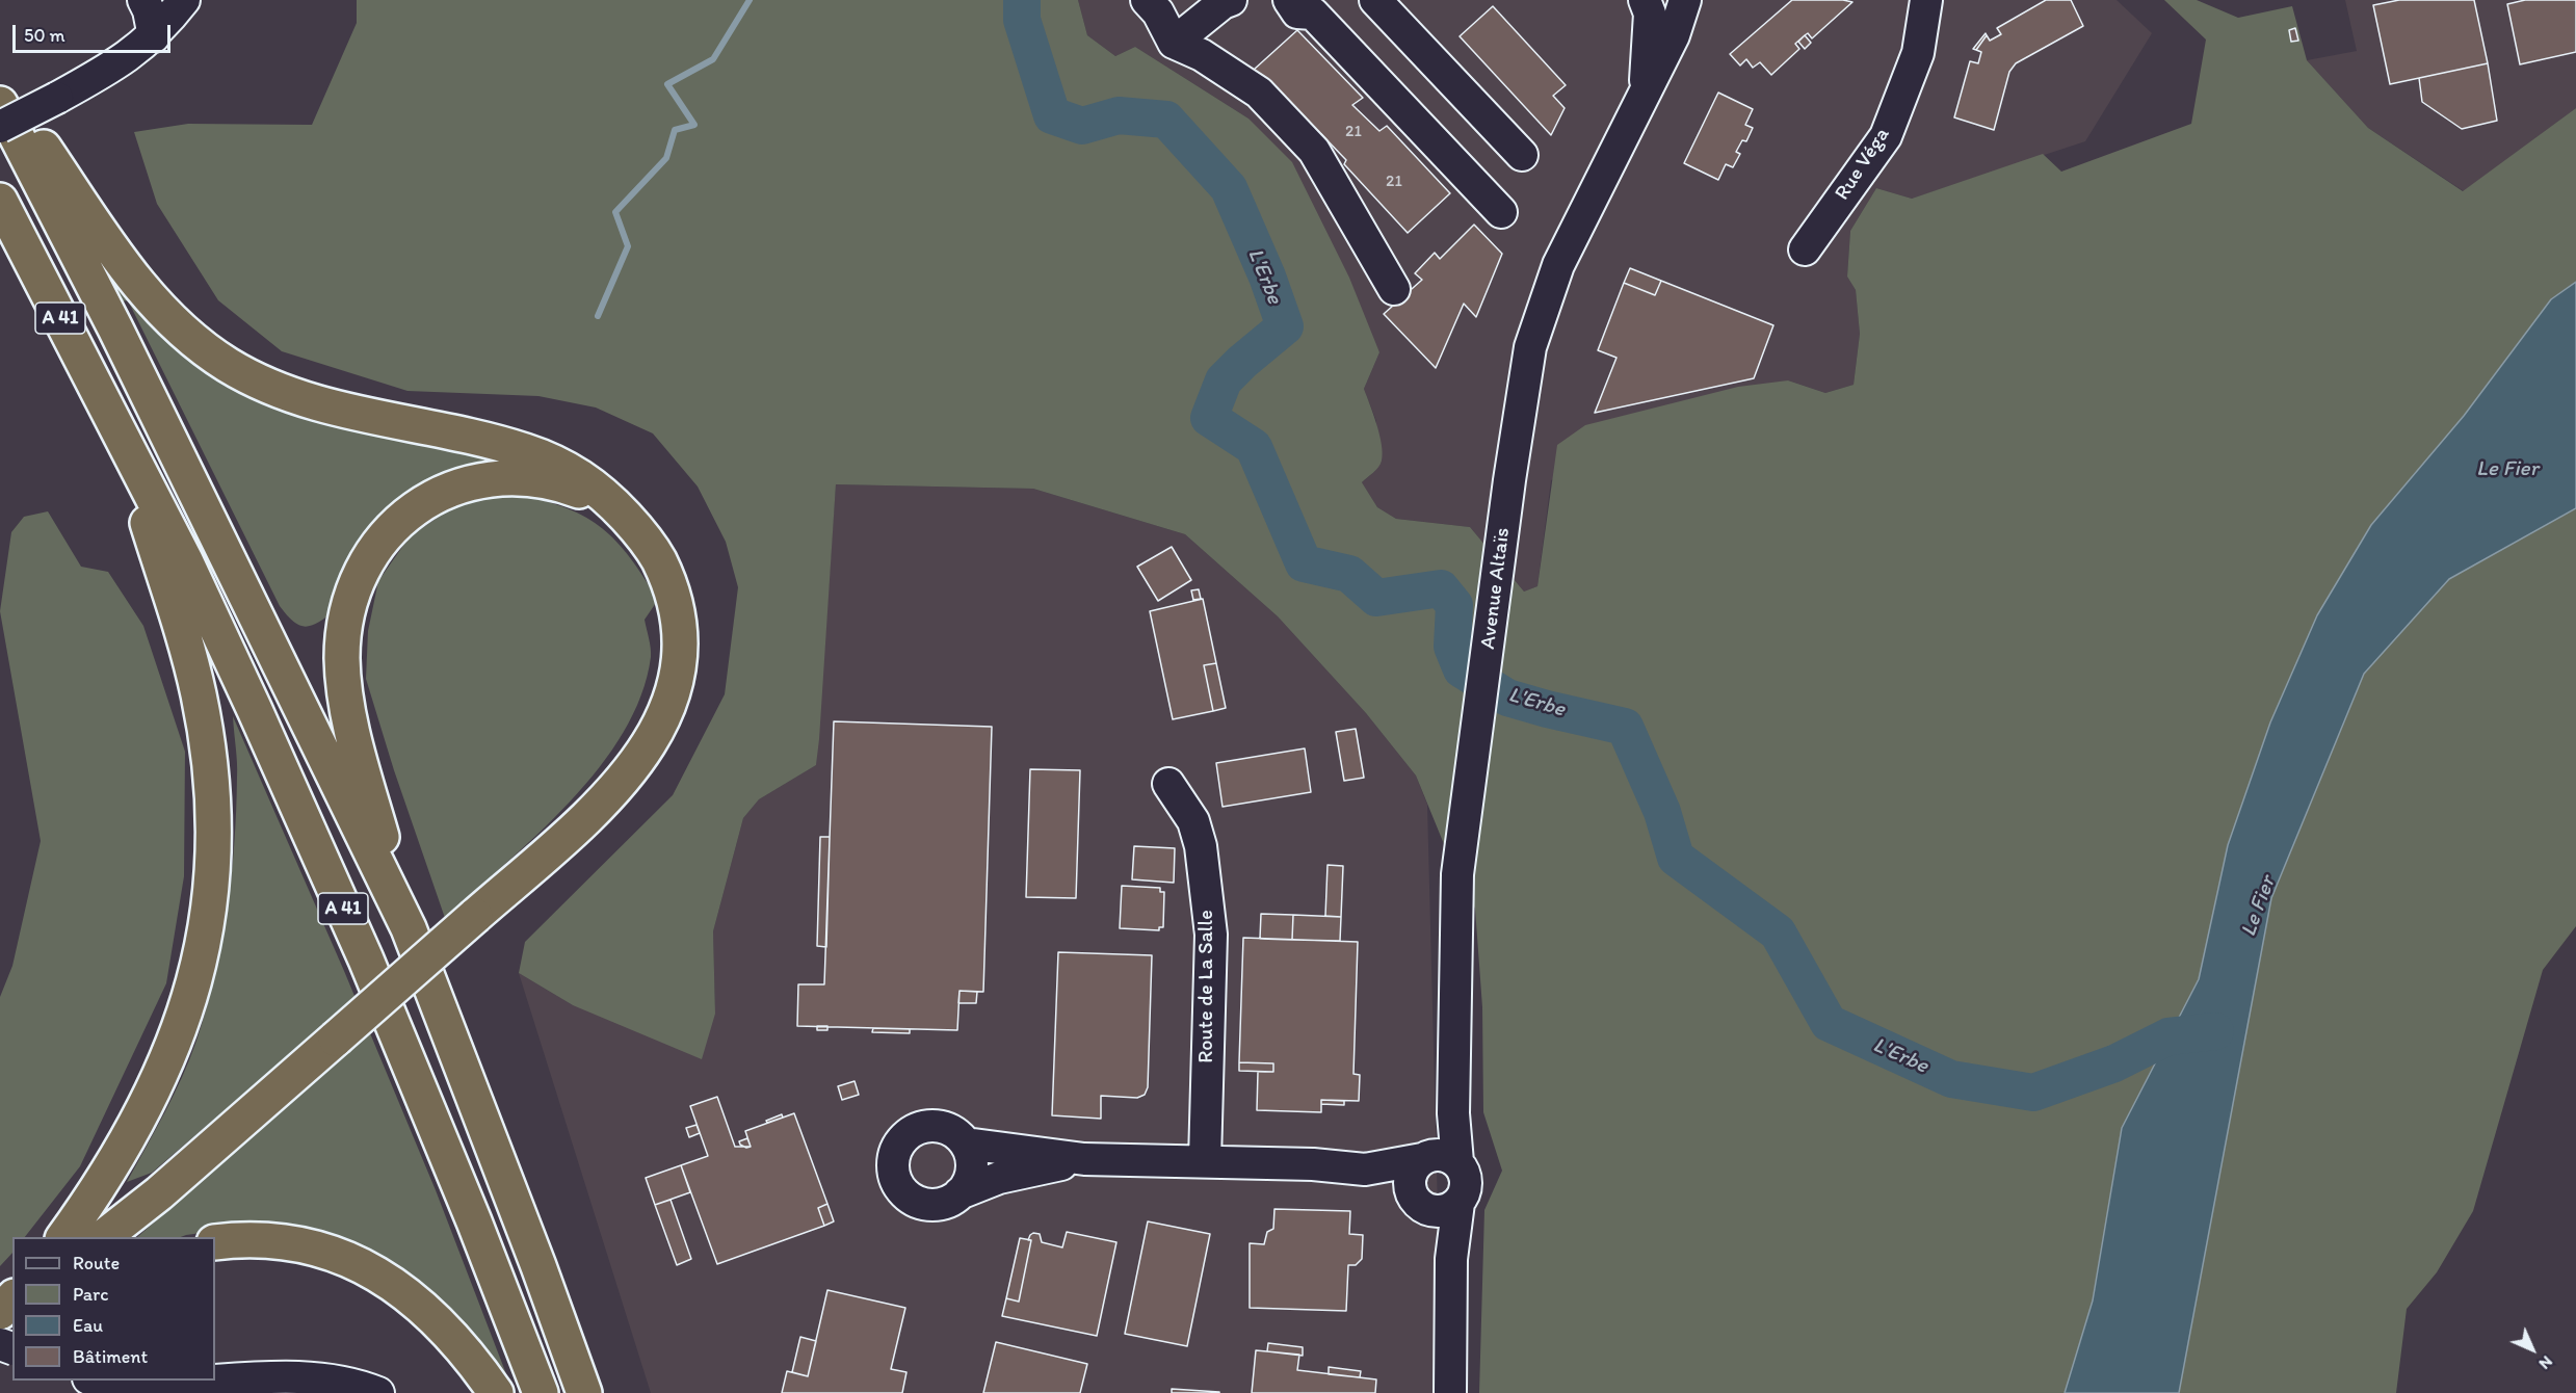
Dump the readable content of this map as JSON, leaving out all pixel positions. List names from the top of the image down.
{
  "streets": {
    "highway": ["A 41"],
    "street": ["Rue Véga", "Avenue Altaïs", "Route de La Salle"]
  },
  "water": ["L'Erbe", "Le Fier"],
  "house_numbers": ["21", "21"],
  "legend": [
    "Route",
    "Parc",
    "Eau",
    "Bâtiment"
  ],
  "scale_bar": "50 m",
  "north": "bottom right"
}
